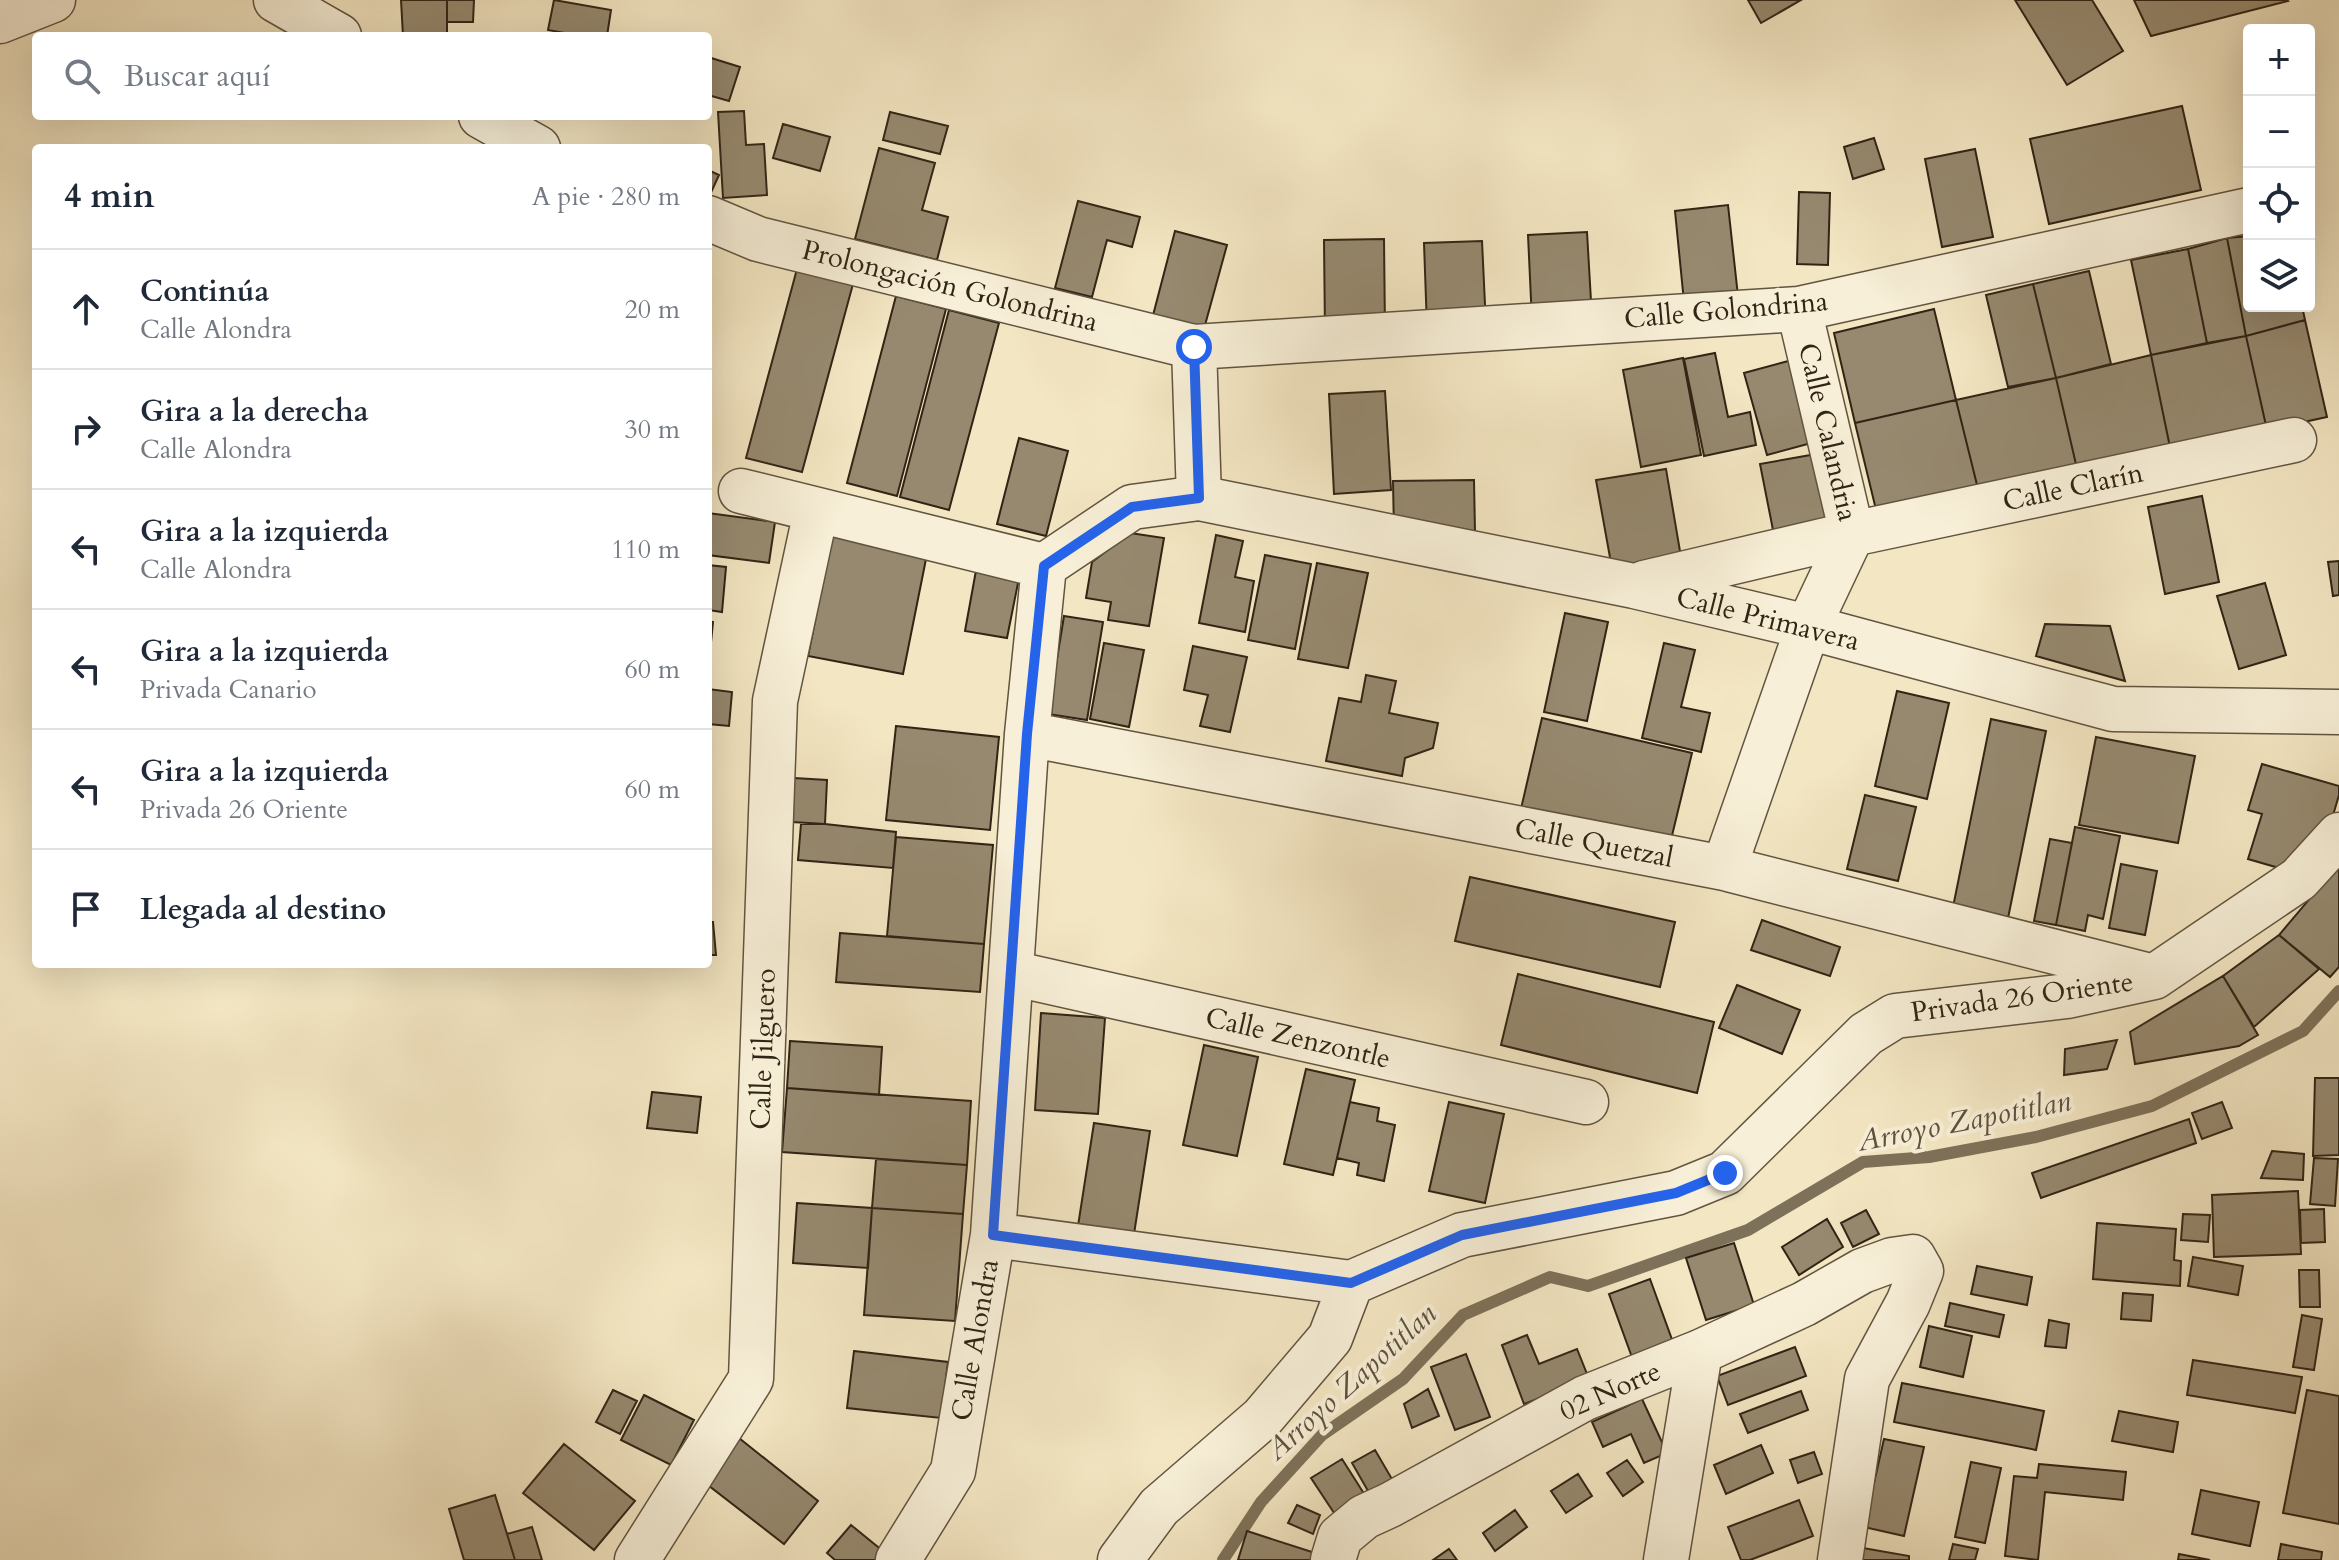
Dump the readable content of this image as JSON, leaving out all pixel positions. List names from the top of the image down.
{
  "streets": {
    "street": [
      "Prolongación Golondrina",
      "Calle Golondrina",
      "Calle Calandria",
      "Calle Clarín",
      "Calle Primavera",
      "Calle Quetzal",
      "Privada 26 Oriente",
      "Calle Zenzontle",
      "Calle Jilguero",
      "Calle Alondra",
      "02 Norte"
    ]
  },
  "crossings": [
    ["Prolongación Golondrina", "Calle Golondrina"],
    ["Calle Golondrina", "Calle Calandria"],
    ["Calle Calandria", "Calle Clarín"],
    ["Calle Calandria", "Calle Primavera"],
    ["Calle Calandria", "Calle Quetzal"],
    ["Calle Clarín", "Calle Primavera"],
    ["Calle Quetzal", "Privada 26 Oriente"],
    ["Calle Quetzal", "Calle Alondra"],
    ["Calle Zenzontle", "Calle Alondra"]
  ],
  "water": ["Arroyo Zapotitlan"],
  "page": {
    "map_buttons": ["+", "−"],
    "search": "Buscar aquí",
    "heading": ["4 min", "A pie · 280 m"],
    "list": [
      ["Continúa", "Calle Alondra", "20 m"],
      ["Gira a la derecha", "Calle Alondra", "30 m"],
      ["Gira a la izquierda", "Calle Alondra", "110 m"],
      ["Gira a la izquierda", "Privada Canario", "60 m"],
      ["Gira a la izquierda", "Privada 26 Oriente", "60 m"],
      "Llegada al destino"
    ]
  }
}
